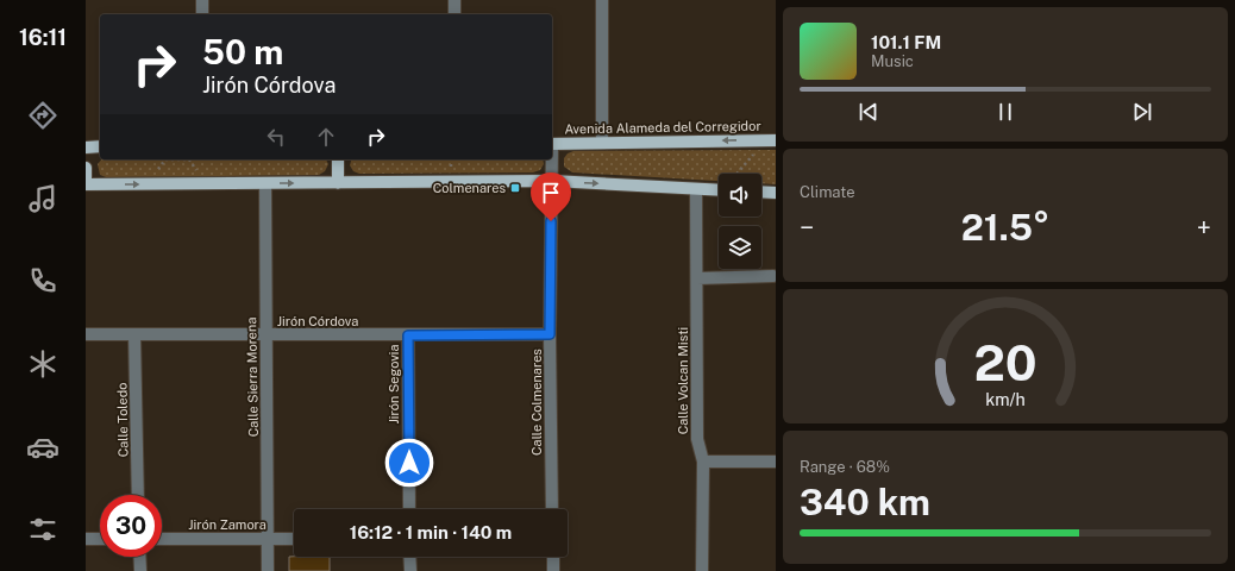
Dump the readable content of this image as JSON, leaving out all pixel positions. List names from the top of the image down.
{
  "streets": {
    "main road": ["Avenida Alameda del Corregidor"],
    "street": [
      "Jirón Córdova",
      "Calle Sierra Morena",
      "Calle Volcan Misti",
      "Jirón Segovia",
      "Calle Colmenares",
      "Calle Toledo",
      "Jirón Zamora"
    ]
  },
  "crossings": [
    ["Jirón Córdova", "Calle Sierra Morena"],
    ["Jirón Córdova", "Jirón Segovia"],
    ["Jirón Córdova", "Calle Colmenares"],
    ["Jirón Córdova", "Calle Toledo"],
    ["Calle Sierra Morena", "Jirón Zamora"]
  ],
  "places": {
    "transit": ["Colmenares"]
  },
  "page": {
    "tabs": "16:11",
    "turn": ["50 m", "Jirón Córdova"],
    "song": ["101.1 FM", "Music"],
    "tile": [
      "Climate",
      ["Range · 68%", "340 km"]
    ],
    "heat": ["−", "21.5°", "+"],
    "limit": "30",
    "trip": "16:12 · 1 min · 140 m",
    "gauge": ["20", "km/h"]
  }
}
